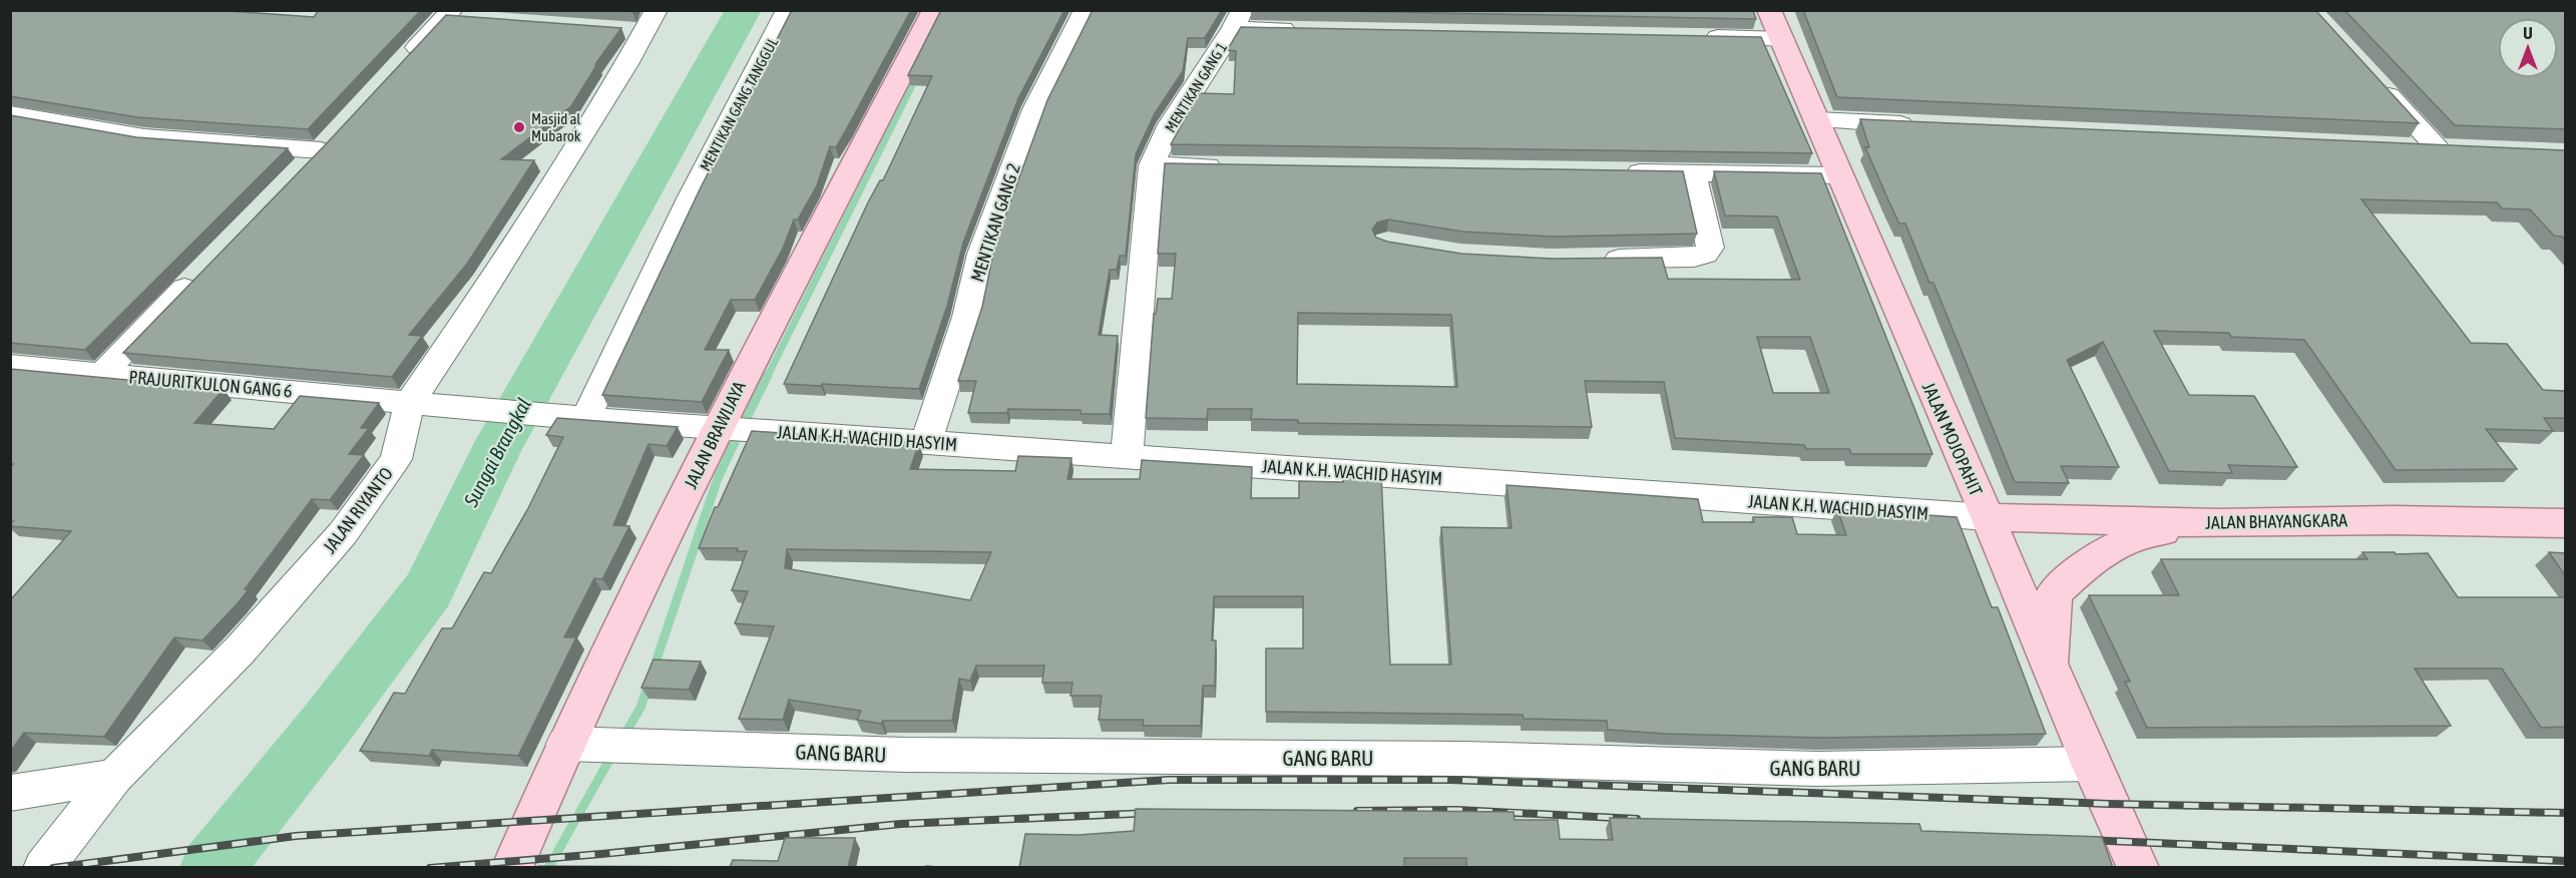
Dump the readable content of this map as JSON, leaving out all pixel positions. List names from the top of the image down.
{
  "streets": {
    "main road": ["JALAN BRAWIJAYA", "JALAN MOJOPAHIT", "JALAN BHAYANGKARA"],
    "street": [
      "MENTIKAN GANG 1",
      "MENTIKAN GANG TANGGUL",
      "MENTIKAN GANG 2",
      "PRAJURITKULON GANG 6",
      "JALAN K.H. WACHID HASYIM",
      "JALAN RIYANTO",
      "GANG BARU"
    ]
  },
  "crossings": [
    ["MENTIKAN GANG 1", "JALAN K.H. WACHID HASYIM"],
    ["MENTIKAN GANG TANGGUL", "PRAJURITKULON GANG 6"],
    ["MENTIKAN GANG TANGGUL", "JALAN K.H. WACHID HASYIM"],
    ["MENTIKAN GANG 2", "JALAN K.H. WACHID HASYIM"],
    ["PRAJURITKULON GANG 6", "JALAN K.H. WACHID HASYIM"],
    ["PRAJURITKULON GANG 6", "JALAN RIYANTO"],
    ["JALAN BRAWIJAYA", "JALAN K.H. WACHID HASYIM"],
    ["JALAN BRAWIJAYA", "GANG BARU"],
    ["JALAN K.H. WACHID HASYIM", "JALAN MOJOPAHIT"],
    ["JALAN K.H. WACHID HASYIM", "JALAN BHAYANGKARA"],
    ["JALAN MOJOPAHIT", "JALAN BHAYANGKARA"],
    ["JALAN MOJOPAHIT", "GANG BARU"]
  ],
  "water": ["Sungai Brangkal"],
  "places": ["Masjid al Mubarok"],
  "north": "top"
}
